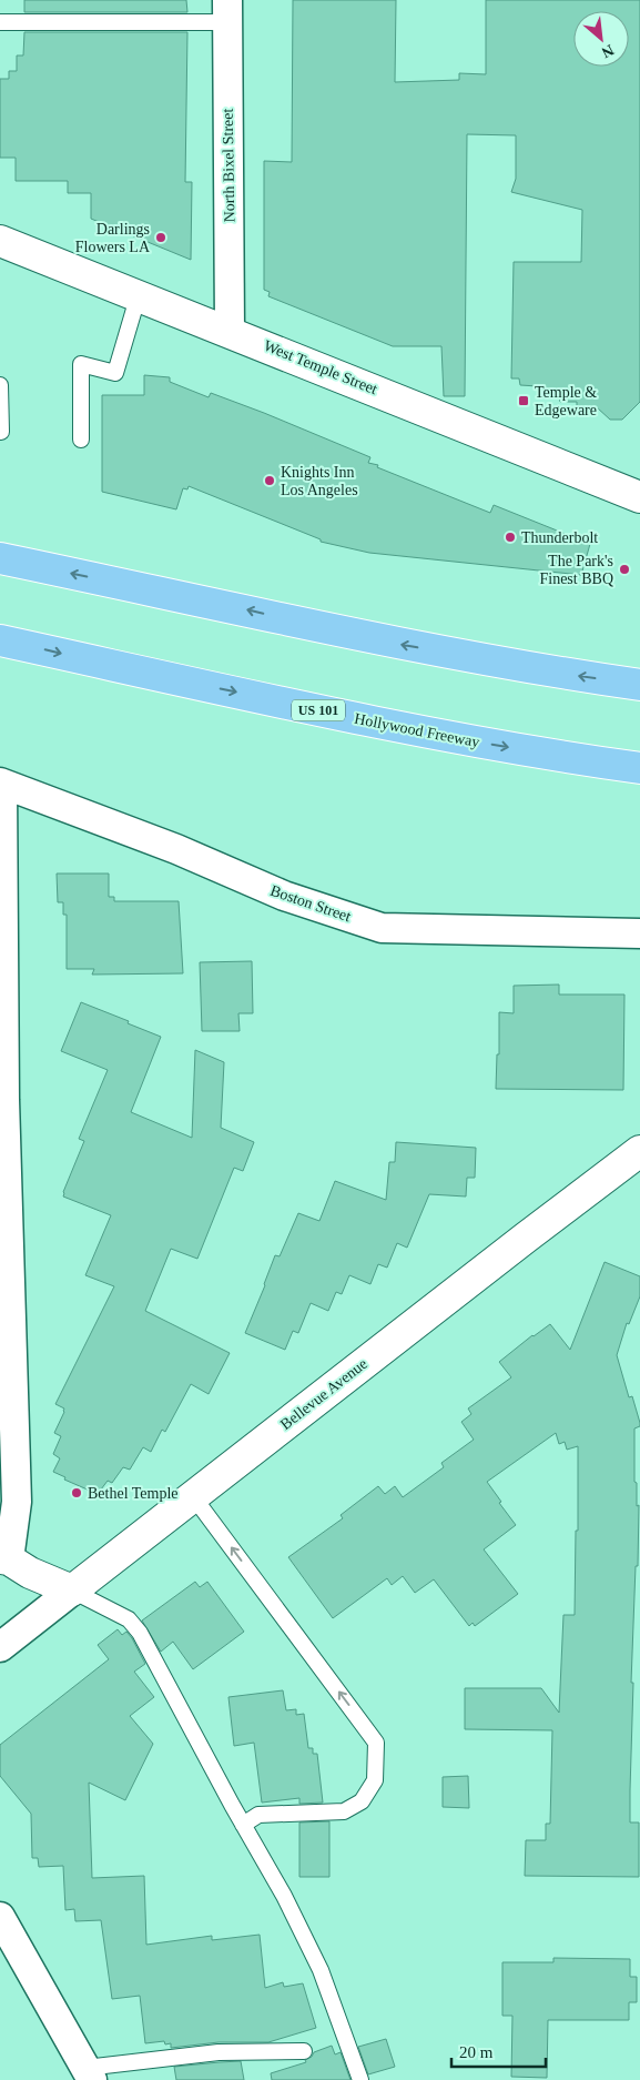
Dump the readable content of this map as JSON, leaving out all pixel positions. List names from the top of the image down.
{
  "streets": {
    "highway": ["US 101", "Hollywood Freeway"],
    "street": [
      "North Bixel Street",
      "West Temple Street",
      "Boston Street",
      "Bellevue Avenue"
    ]
  },
  "crossings": [
    ["North Bixel Street", "West Temple Street"]
  ],
  "places": {
    "other": [
      "Darlings Flowers LA",
      "Knights Inn Los Angeles",
      "Thunderbolt",
      "The Park's Finest BBQ",
      "Bethel Temple"
    ],
    "transit": ["Temple & Edgeware"]
  },
  "scale_bar": "20 m",
  "north": "bottom right"
}
